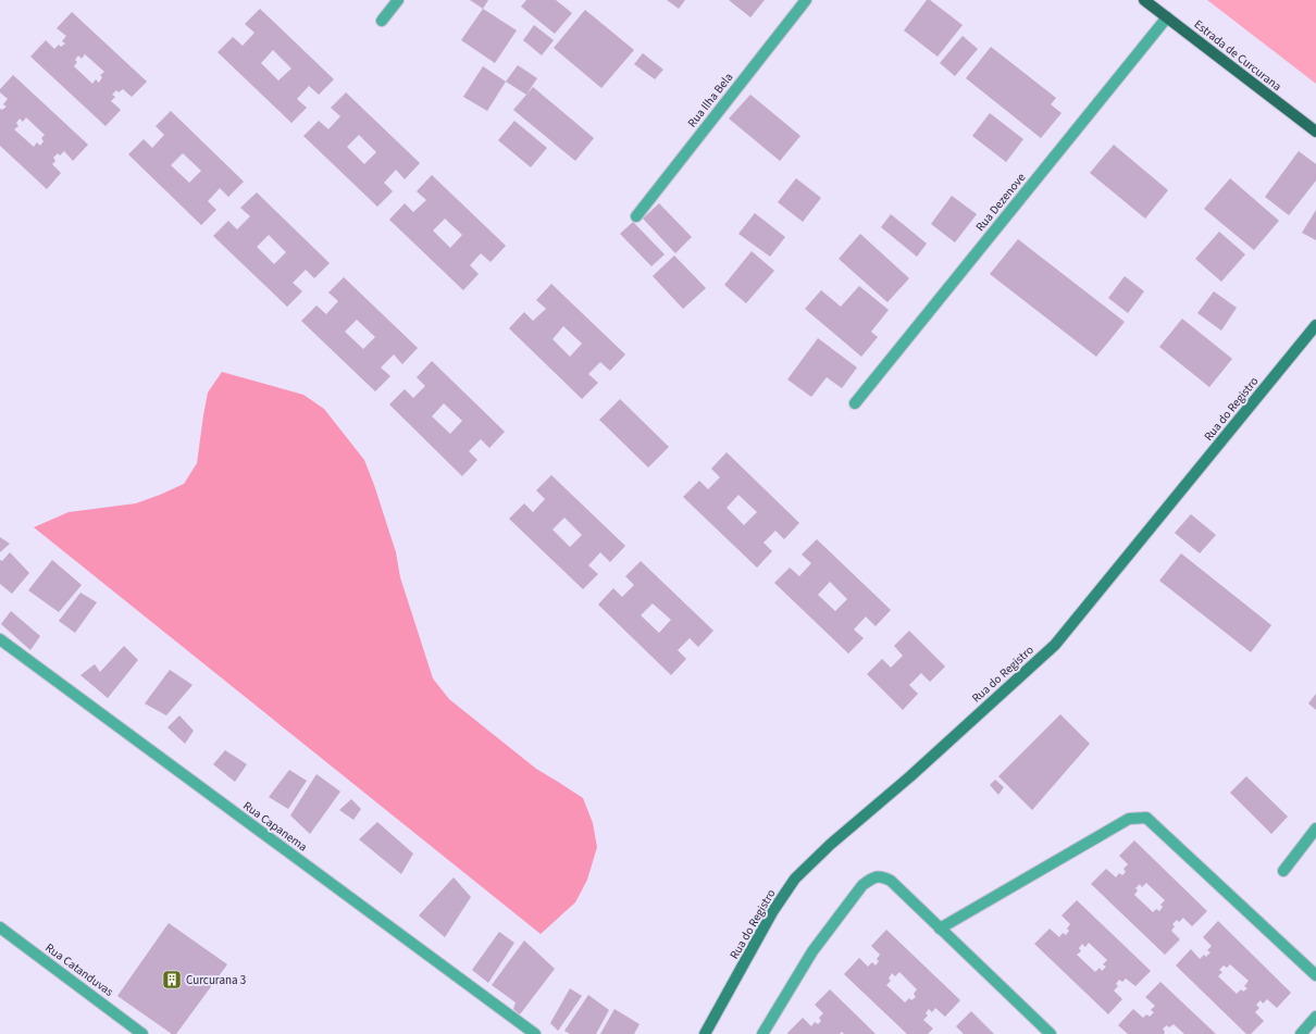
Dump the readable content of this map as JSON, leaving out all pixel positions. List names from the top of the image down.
{
  "streets": {
    "main road": ["Estrada de Curcurana"],
    "street": [
      "Rua Ilha Bela",
      "Rua Dezenove",
      "Rua do Registro",
      "Rua Capanema",
      "Rua Catanduvas"
    ]
  },
  "crossings": [
    ["Estrada de Curcurana", "Rua Dezenove"]
  ],
  "places": {
    "building": ["Curcurana 3"]
  }
}
